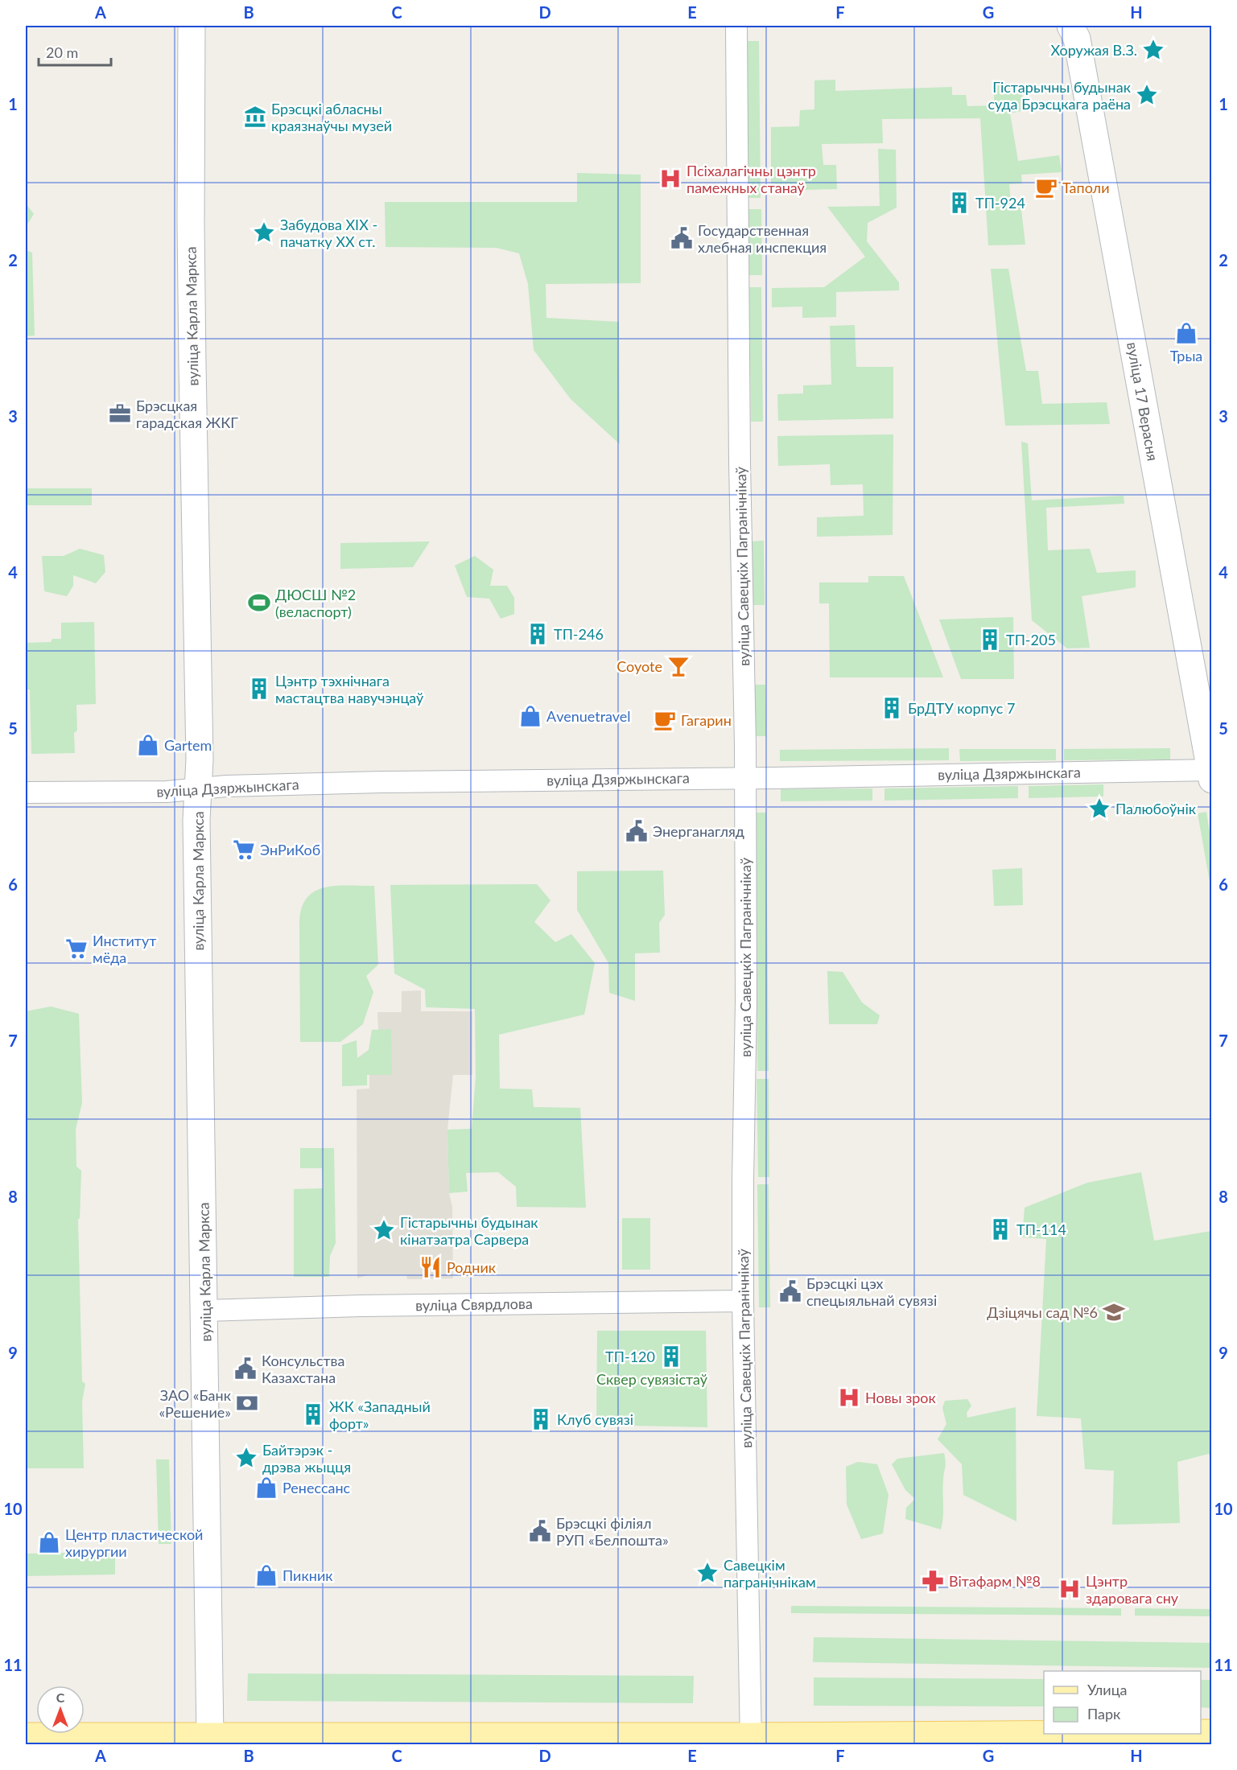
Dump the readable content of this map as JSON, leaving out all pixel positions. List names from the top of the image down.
{
  "streets": {
    "main road": ["вуліца Карла Маркса", "вуліца 17 Верасня"],
    "street": ["вуліца Савецкіх Пагранічнікаў", "вуліца Дзяржынскага", "вуліца Свярдлова"]
  },
  "crossings": [
    ["вуліца Карла Маркса", "вуліца Дзяржынскага"],
    ["вуліца Карла Маркса", "вуліца Свярдлова"],
    ["вуліца 17 Верасня", "вуліца Дзяржынскага"],
    ["вуліца Савецкіх Пагранічнікаў", "вуліца Дзяржынскага"],
    ["вуліца Савецкіх Пагранічнікаў", "вуліца Свярдлова"]
  ],
  "parks": ["Сквер сувязістаў"],
  "places": {
    "place": [
      "Хоружая В.З.",
      "Гістарычны будынак суда Брэсцкага раёна",
      "Забудова XIX - пачатку ХХ ст.",
      "Палюбоўнік",
      "Гістарычны будынак кінатэатра Сарвера",
      "Байтэрэк - дрэва жыцця",
      "Савецкім пагранічнікам"
    ],
    "museum": ["Брэсцкі абласны краязнаўчы музей"],
    "hospital": ["Псіхалагічны цэнтр памежных станаў", "Новы зрок", "Цэнтр здаровага сну"],
    "cafe": ["Таполи", "Гагарин"],
    "building": [
      "ТП-924",
      "ТП-246",
      "ТП-205",
      "Цэнтр тэхнічнага мастацтва навучэнцаў",
      "БрДТУ корпус 7",
      "ТП-114",
      "ТП-120",
      "ЖК «Западный форт»",
      "Клуб сувязі"
    ],
    "public building": [
      "Государственная хлебная инспекция",
      "Энерганагляд",
      "Брэсцкі цэх спецыяльнай сувязі",
      "Консульства Казахстана",
      "Брэсцкі філіял РУП «Белпошта»"
    ],
    "shop": [
      "Трыа",
      "Аvenuetravel",
      "Gartem",
      "Ренессанс",
      "Центр пластической хирургии",
      "Пикник"
    ],
    "office": ["Брэсцкая гарадская ЖКГ"],
    "sports": ["ДЮСШ №2 (веласпорт)"],
    "bar": ["Coyote"],
    "supermarket": ["ЭнРиКоб", "Институт мёда"],
    "restaurant": ["Родник"],
    "school or university": ["Дзіцячы сад №6"],
    "bank": ["ЗАО «Банк «Решение»"],
    "pharmacy": ["Вітафарм №8"]
  },
  "legend": ["Улица", "Парк"],
  "scale_bar": "20 m",
  "north": "top",
  "grid": {
    "columns": [
      "A",
      "B",
      "C",
      "D",
      "E",
      "F",
      "G",
      "H"
    ],
    "rows": [
      "1",
      "2",
      "3",
      "4",
      "5",
      "6",
      "7",
      "8",
      "9",
      "10",
      "11"
    ]
  }
}
